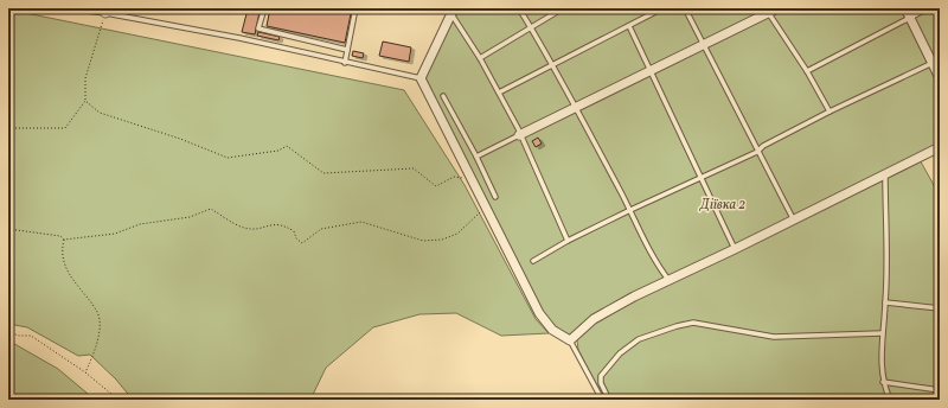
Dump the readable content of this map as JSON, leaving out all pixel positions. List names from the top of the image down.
{
  "parks": ["Діївка 2"]
}
